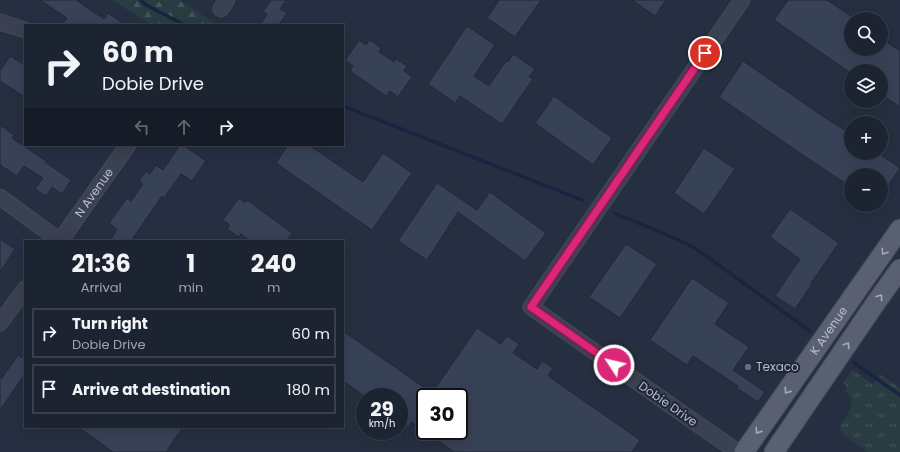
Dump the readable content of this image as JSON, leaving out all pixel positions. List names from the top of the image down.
{
  "streets": {
    "main road": ["K Avenue"],
    "street": ["N Avenue", "Dobie Drive"]
  },
  "places": ["Texaco"],
  "page": {
    "map_buttons": ["+", "−"],
    "turn": ["60 m", "Dobie Drive"],
    "eta": [
      "21:36",
      "Arrival",
      "1",
      "min",
      "240",
      "m"
    ],
    "list": [
      {
        "name": "Turn right",
        "note": "Dobie Drive",
        "value": "60 m"
      },
      {
        "name": "Arrive at destination",
        "value": "180 m"
      }
    ],
    "speed": "29 km/h",
    "limit": "30"
  }
}
